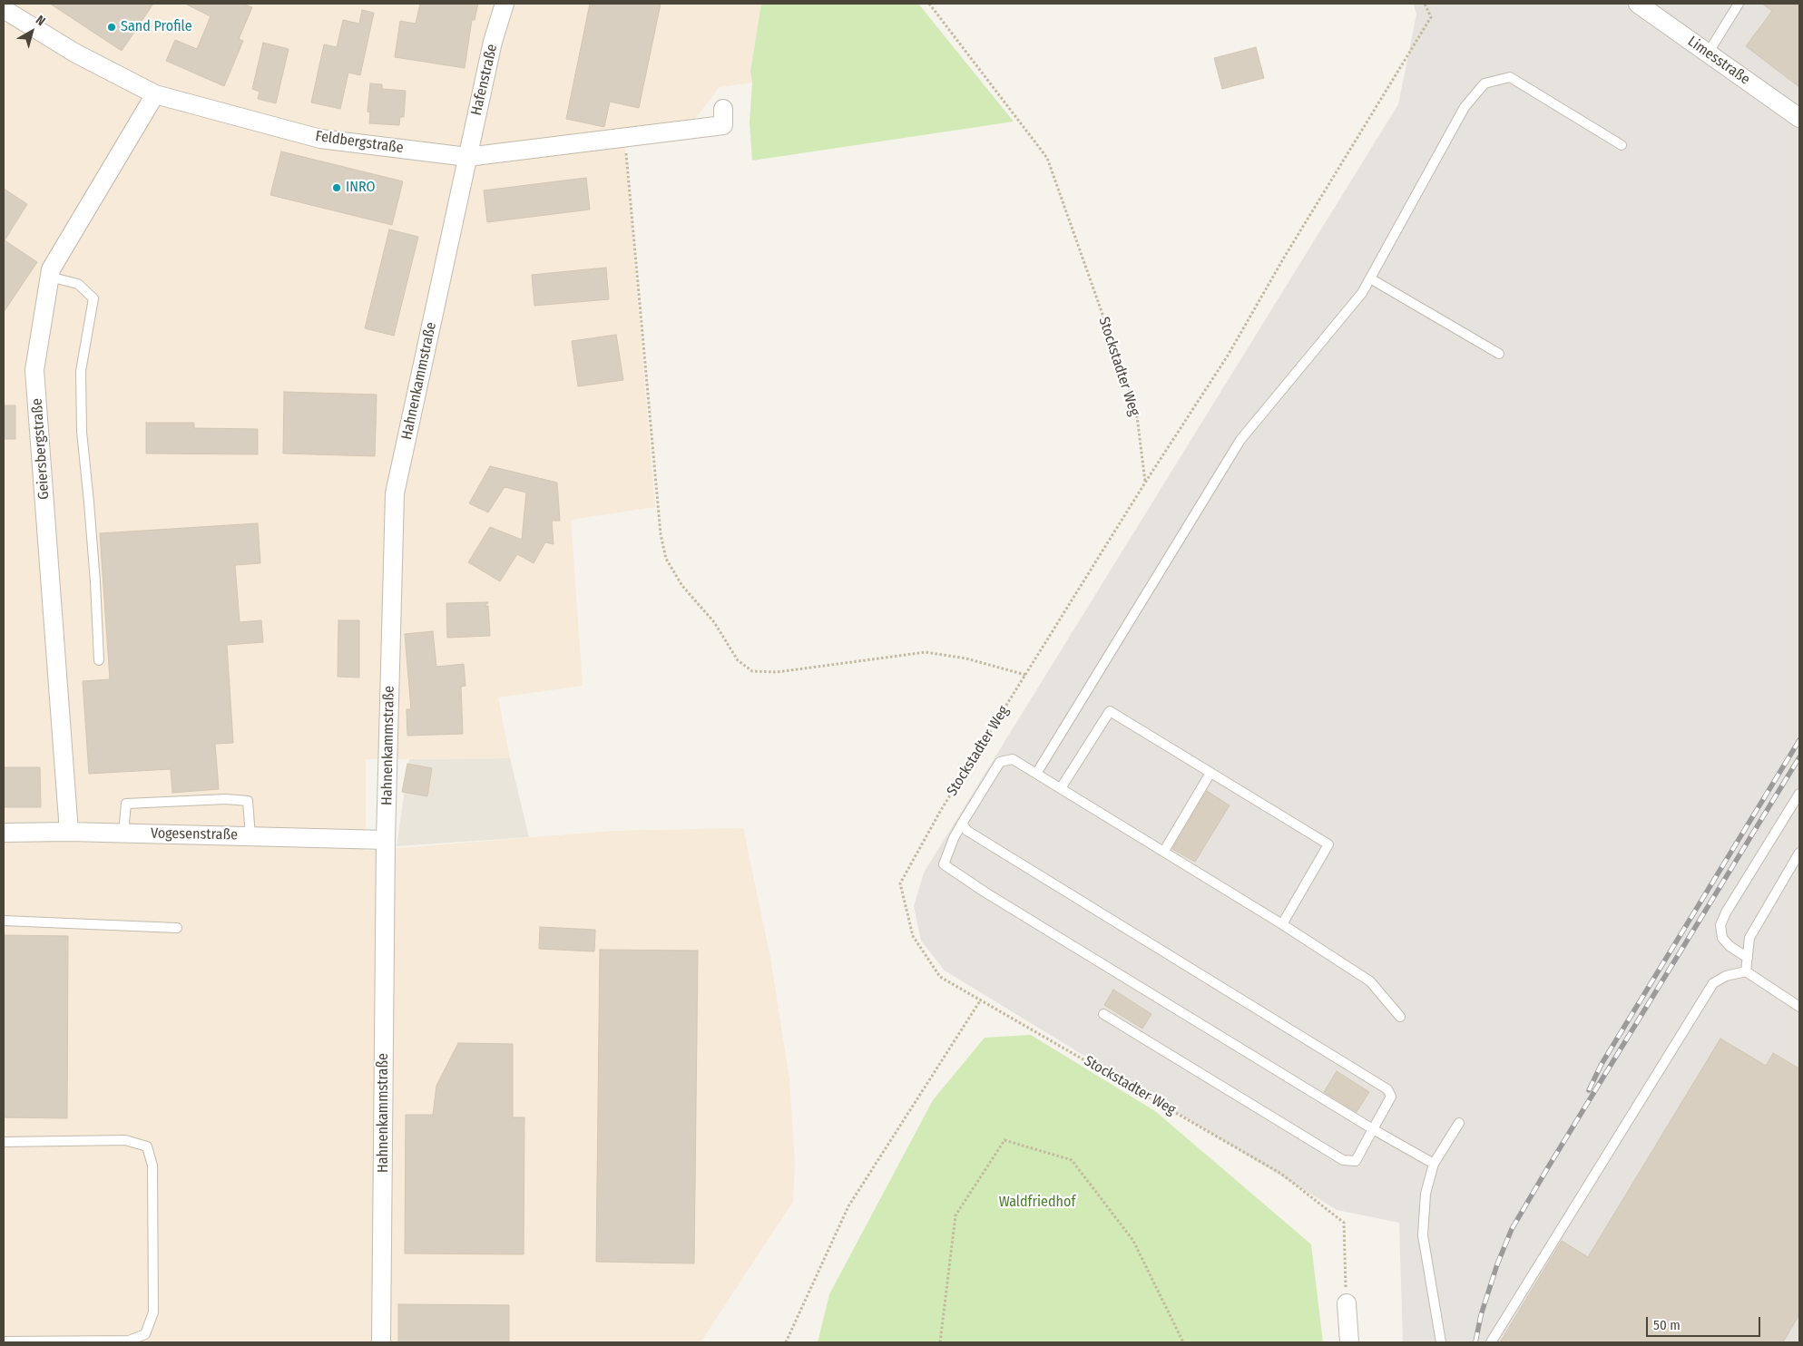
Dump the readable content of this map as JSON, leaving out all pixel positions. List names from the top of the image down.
{
  "streets": {
    "street": [
      "Limesstraße",
      "Hafenstraße",
      "Feldbergstraße",
      "Hahnenkammstraße",
      "Geiersbergstraße",
      "Vogesenstraße"
    ],
    "path": ["Stockstadter Weg"]
  },
  "crossings": [
    ["Hafenstraße", "Feldbergstraße"],
    ["Hafenstraße", "Hahnenkammstraße"],
    ["Feldbergstraße", "Hahnenkammstraße"],
    ["Feldbergstraße", "Geiersbergstraße"],
    ["Hahnenkammstraße", "Vogesenstraße"],
    ["Geiersbergstraße", "Vogesenstraße"]
  ],
  "parks": ["Waldfriedhof"],
  "places": ["Sand Profile", "INRO"],
  "scale_bar": "50 m",
  "north": "top right"
}
